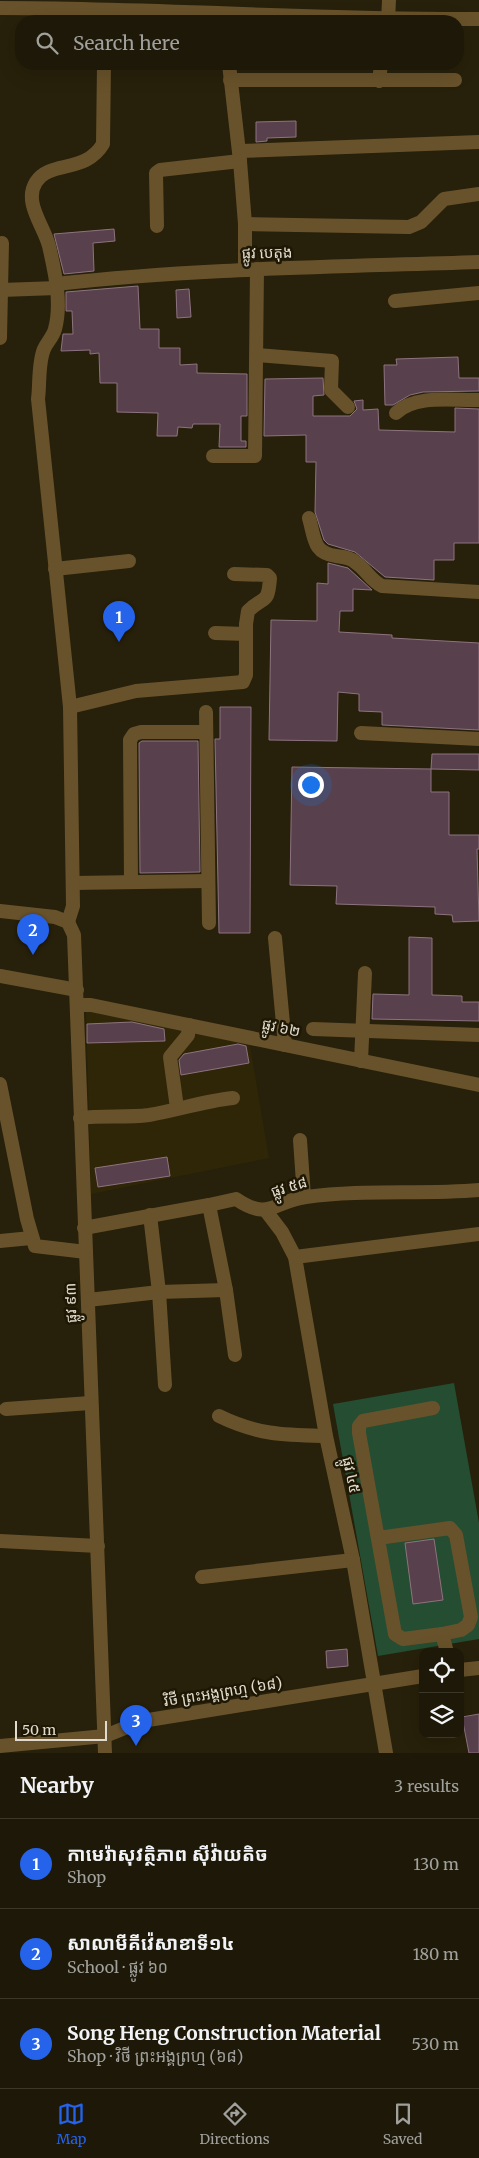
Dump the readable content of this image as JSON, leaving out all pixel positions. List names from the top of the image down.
{
  "streets": {
    "street": [
      "ផ្លូវ បេតុង",
      "ផ្លូវ ៦២",
      "ផ្លូវ ៥៨",
      "ផ្លូវ ៩៣",
      "ផ្លូវ ៤៥",
      "វិថី ព្រះអង្គព្រហ្ម (៦៨)"
    ]
  },
  "crossings": [
    ["ផ្លូវ ៦២", "ផ្លូវ ៩៣"],
    ["ផ្លូវ ៥៨", "ផ្លូវ ៩៣"],
    ["ផ្លូវ ៥៨", "ផ្លូវ ៤៥"],
    ["ផ្លូវ ៩៣", "វិថី ព្រះអង្គព្រហ្ម (៦៨)"],
    ["ផ្លូវ ៤៥", "វិថី ព្រះអង្គព្រហ្ម (៦៨)"]
  ],
  "scale_bar": "50 m",
  "page": {
    "search": "Search here",
    "pins": ["1", "2", "3"],
    "scale": "50 m",
    "heading": ["Nearby", "3 results"],
    "list": [
      {
        "mark": "1",
        "name": "កាមេរ៉ាសុវត្ថិភាព ស៊ីវ៉ាយតិច",
        "note": "Shop",
        "value": "130 m"
      },
      {
        "mark": "2",
        "name": "សាលាមីគីវ៉េសាខាទី១៤",
        "note": "School · ផ្លូវ ៦០",
        "value": "180 m"
      },
      {
        "mark": "3",
        "name": "Song Heng Construction Material",
        "note": "Shop · វិថី ព្រះអង្គព្រហ្ម (៦៨)",
        "value": "530 m"
      }
    ],
    "nav": ["Map", "Directions", "Saved"]
  }
}
